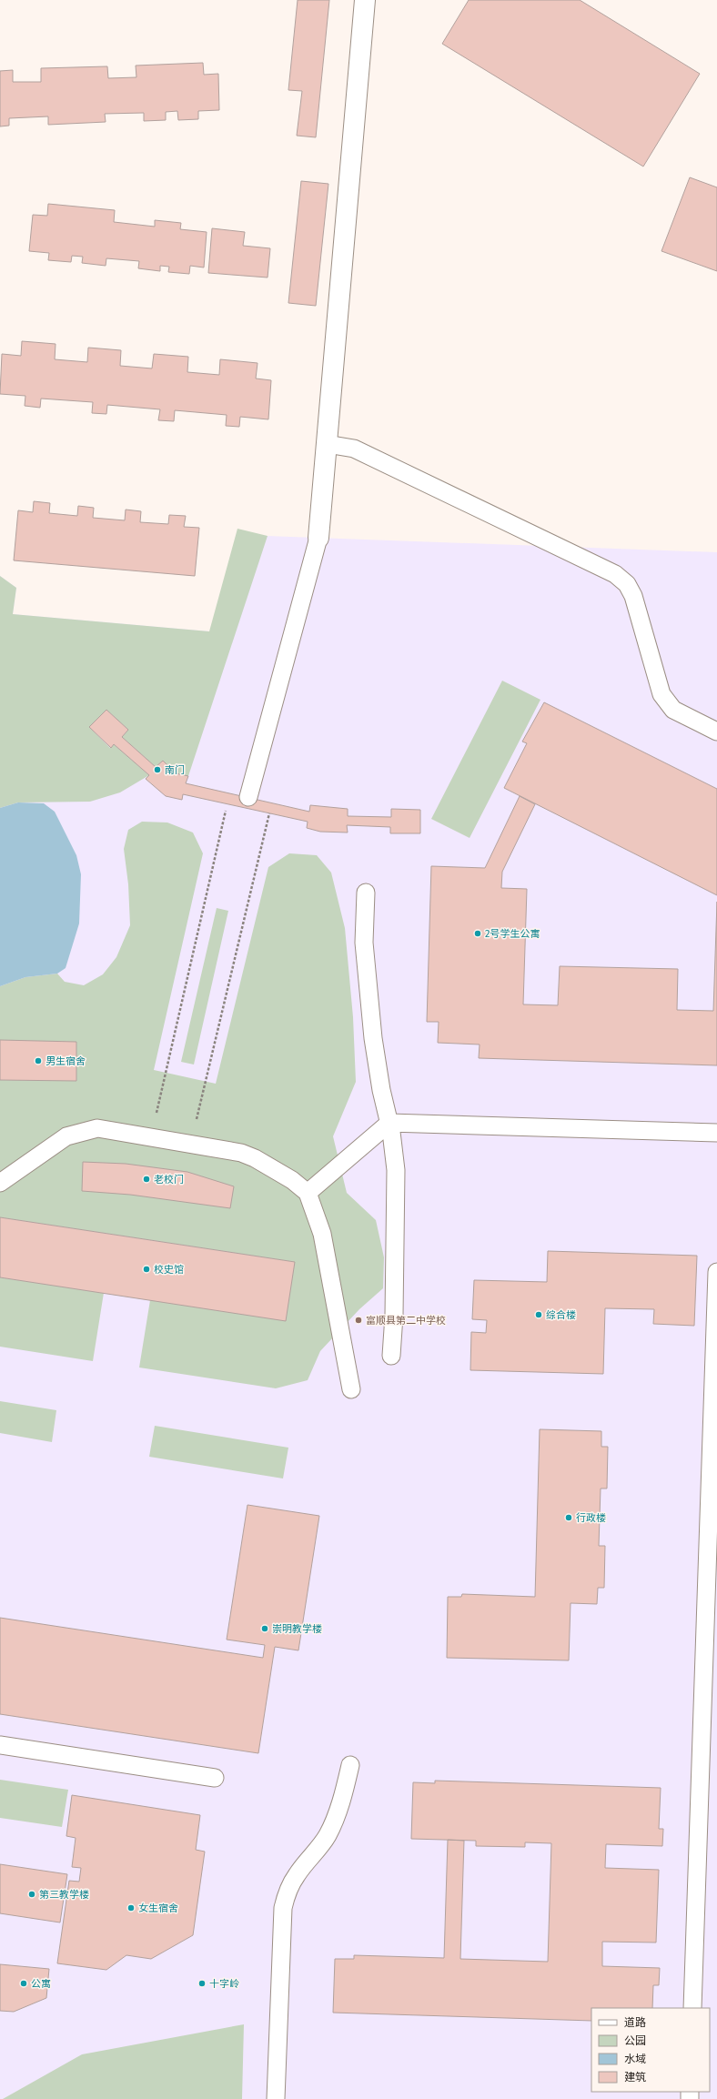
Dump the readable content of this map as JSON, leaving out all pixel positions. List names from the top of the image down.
{
  "places": [
    "南门",
    "2号学生公寓",
    "男生宿舍",
    "老校门",
    "校史馆",
    "综合楼",
    "富顺县第二中学校",
    "行政楼",
    "崇明教学楼",
    "第三教学楼",
    "女生宿舍",
    "公寓",
    "十字岭"
  ],
  "legend": [
    "道路",
    "公园",
    "水域",
    "建筑"
  ]
}
